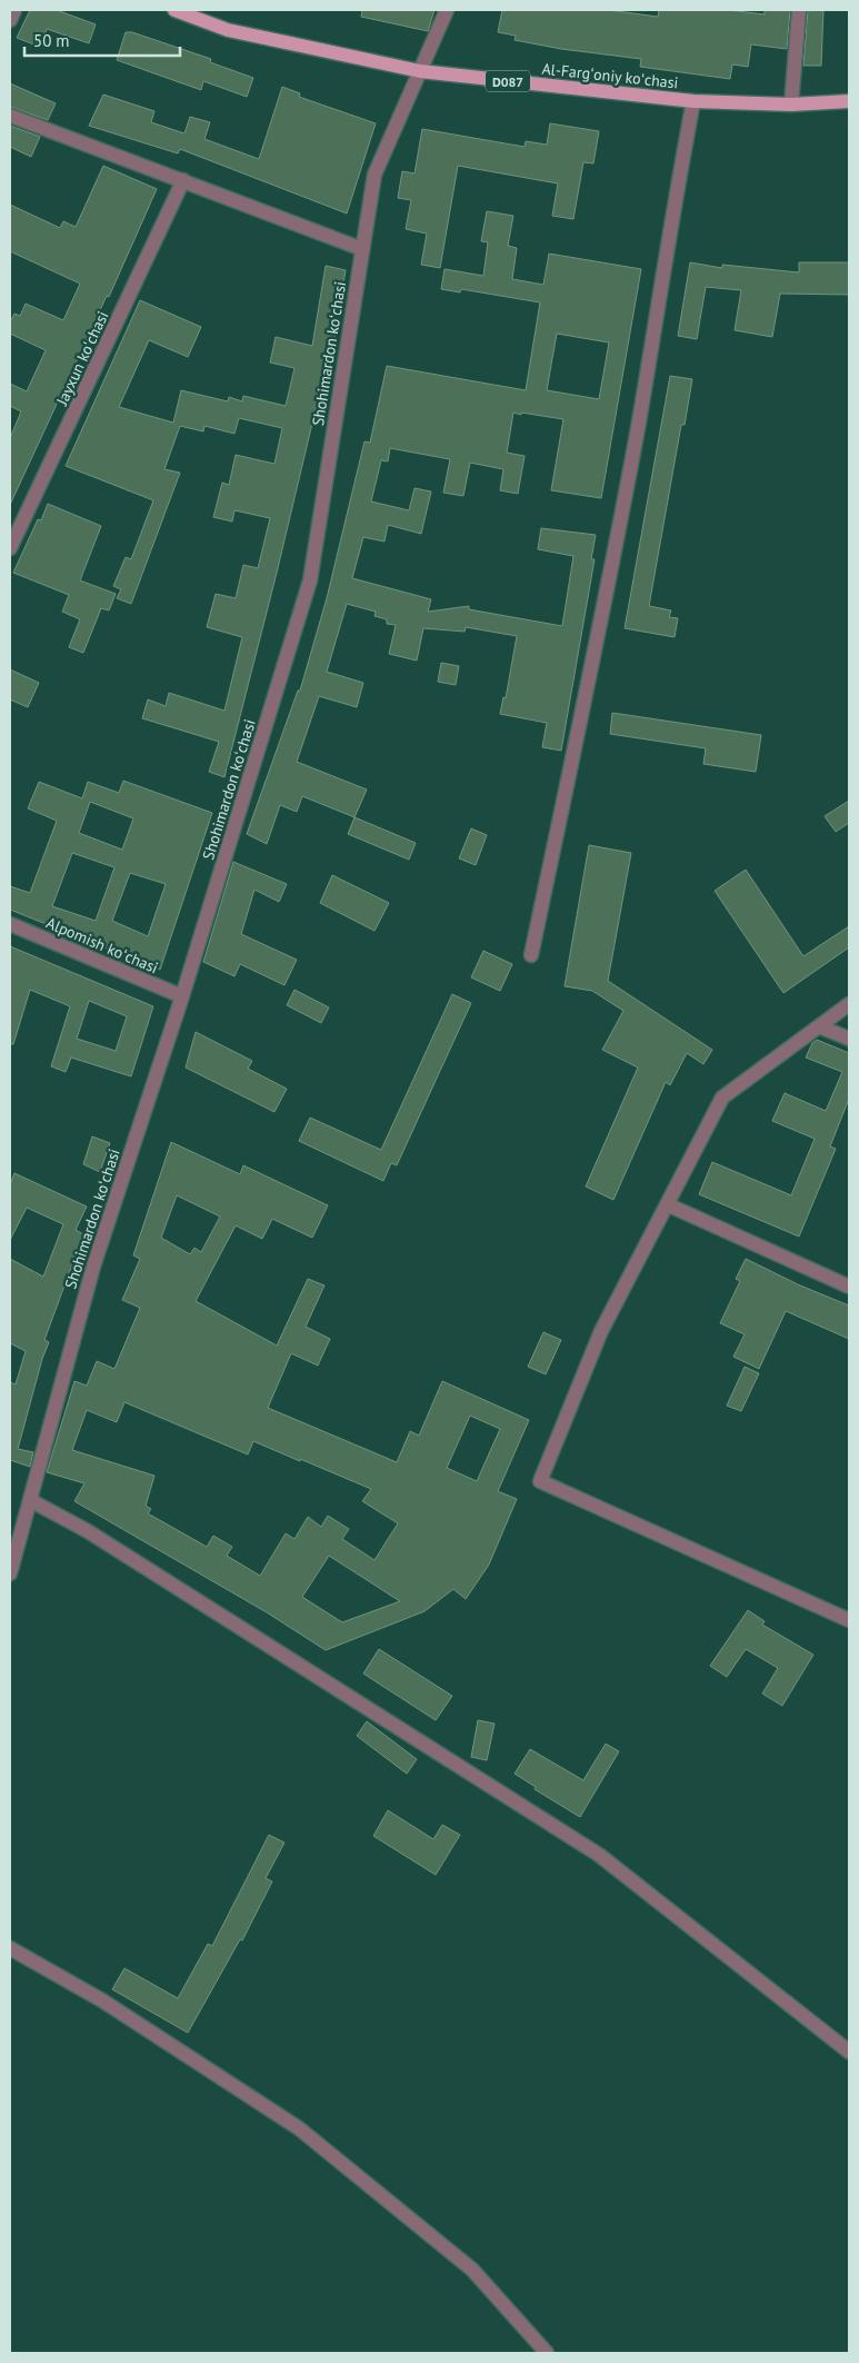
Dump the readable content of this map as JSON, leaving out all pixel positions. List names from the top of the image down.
{
  "streets": {
    "main road": ["Al-Fargʻoniy koʻchasi", "D087"],
    "street": ["Shohimardon koʻchasi", "Jayxun koʻchasi", "Alpomish koʻchasi"]
  },
  "crossings": [
    ["Al-Fargʻoniy koʻchasi", "Shohimardon koʻchasi"],
    ["Shohimardon koʻchasi", "Alpomish koʻchasi"]
  ],
  "scale_bar": "50 m"
}
